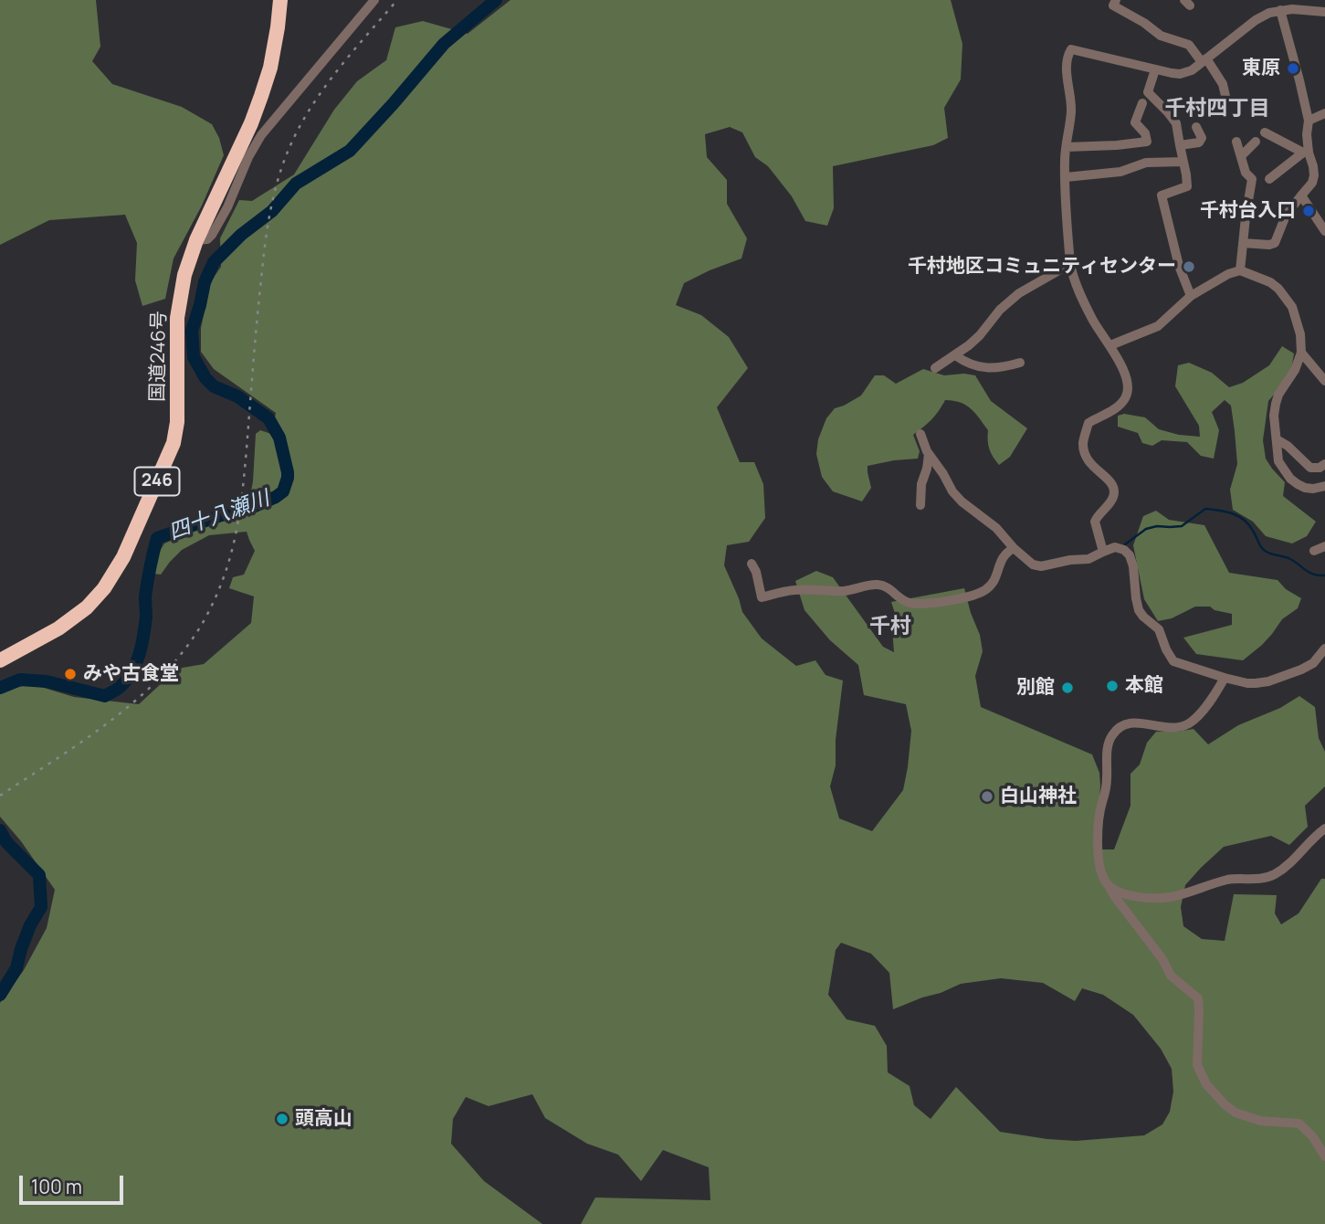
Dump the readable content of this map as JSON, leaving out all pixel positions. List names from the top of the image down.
{
  "streets": {
    "highway": ["国道246号", "246"]
  },
  "districts": ["千村四丁目", "千村"],
  "water": ["四十八瀬川"],
  "places": [
    "東原",
    "千村台入口",
    "千村地区コミュニティセンター",
    "みや古食堂",
    "本館",
    "別館",
    "白山神社",
    "頭高山"
  ],
  "scale_bar": "100 m"
}
